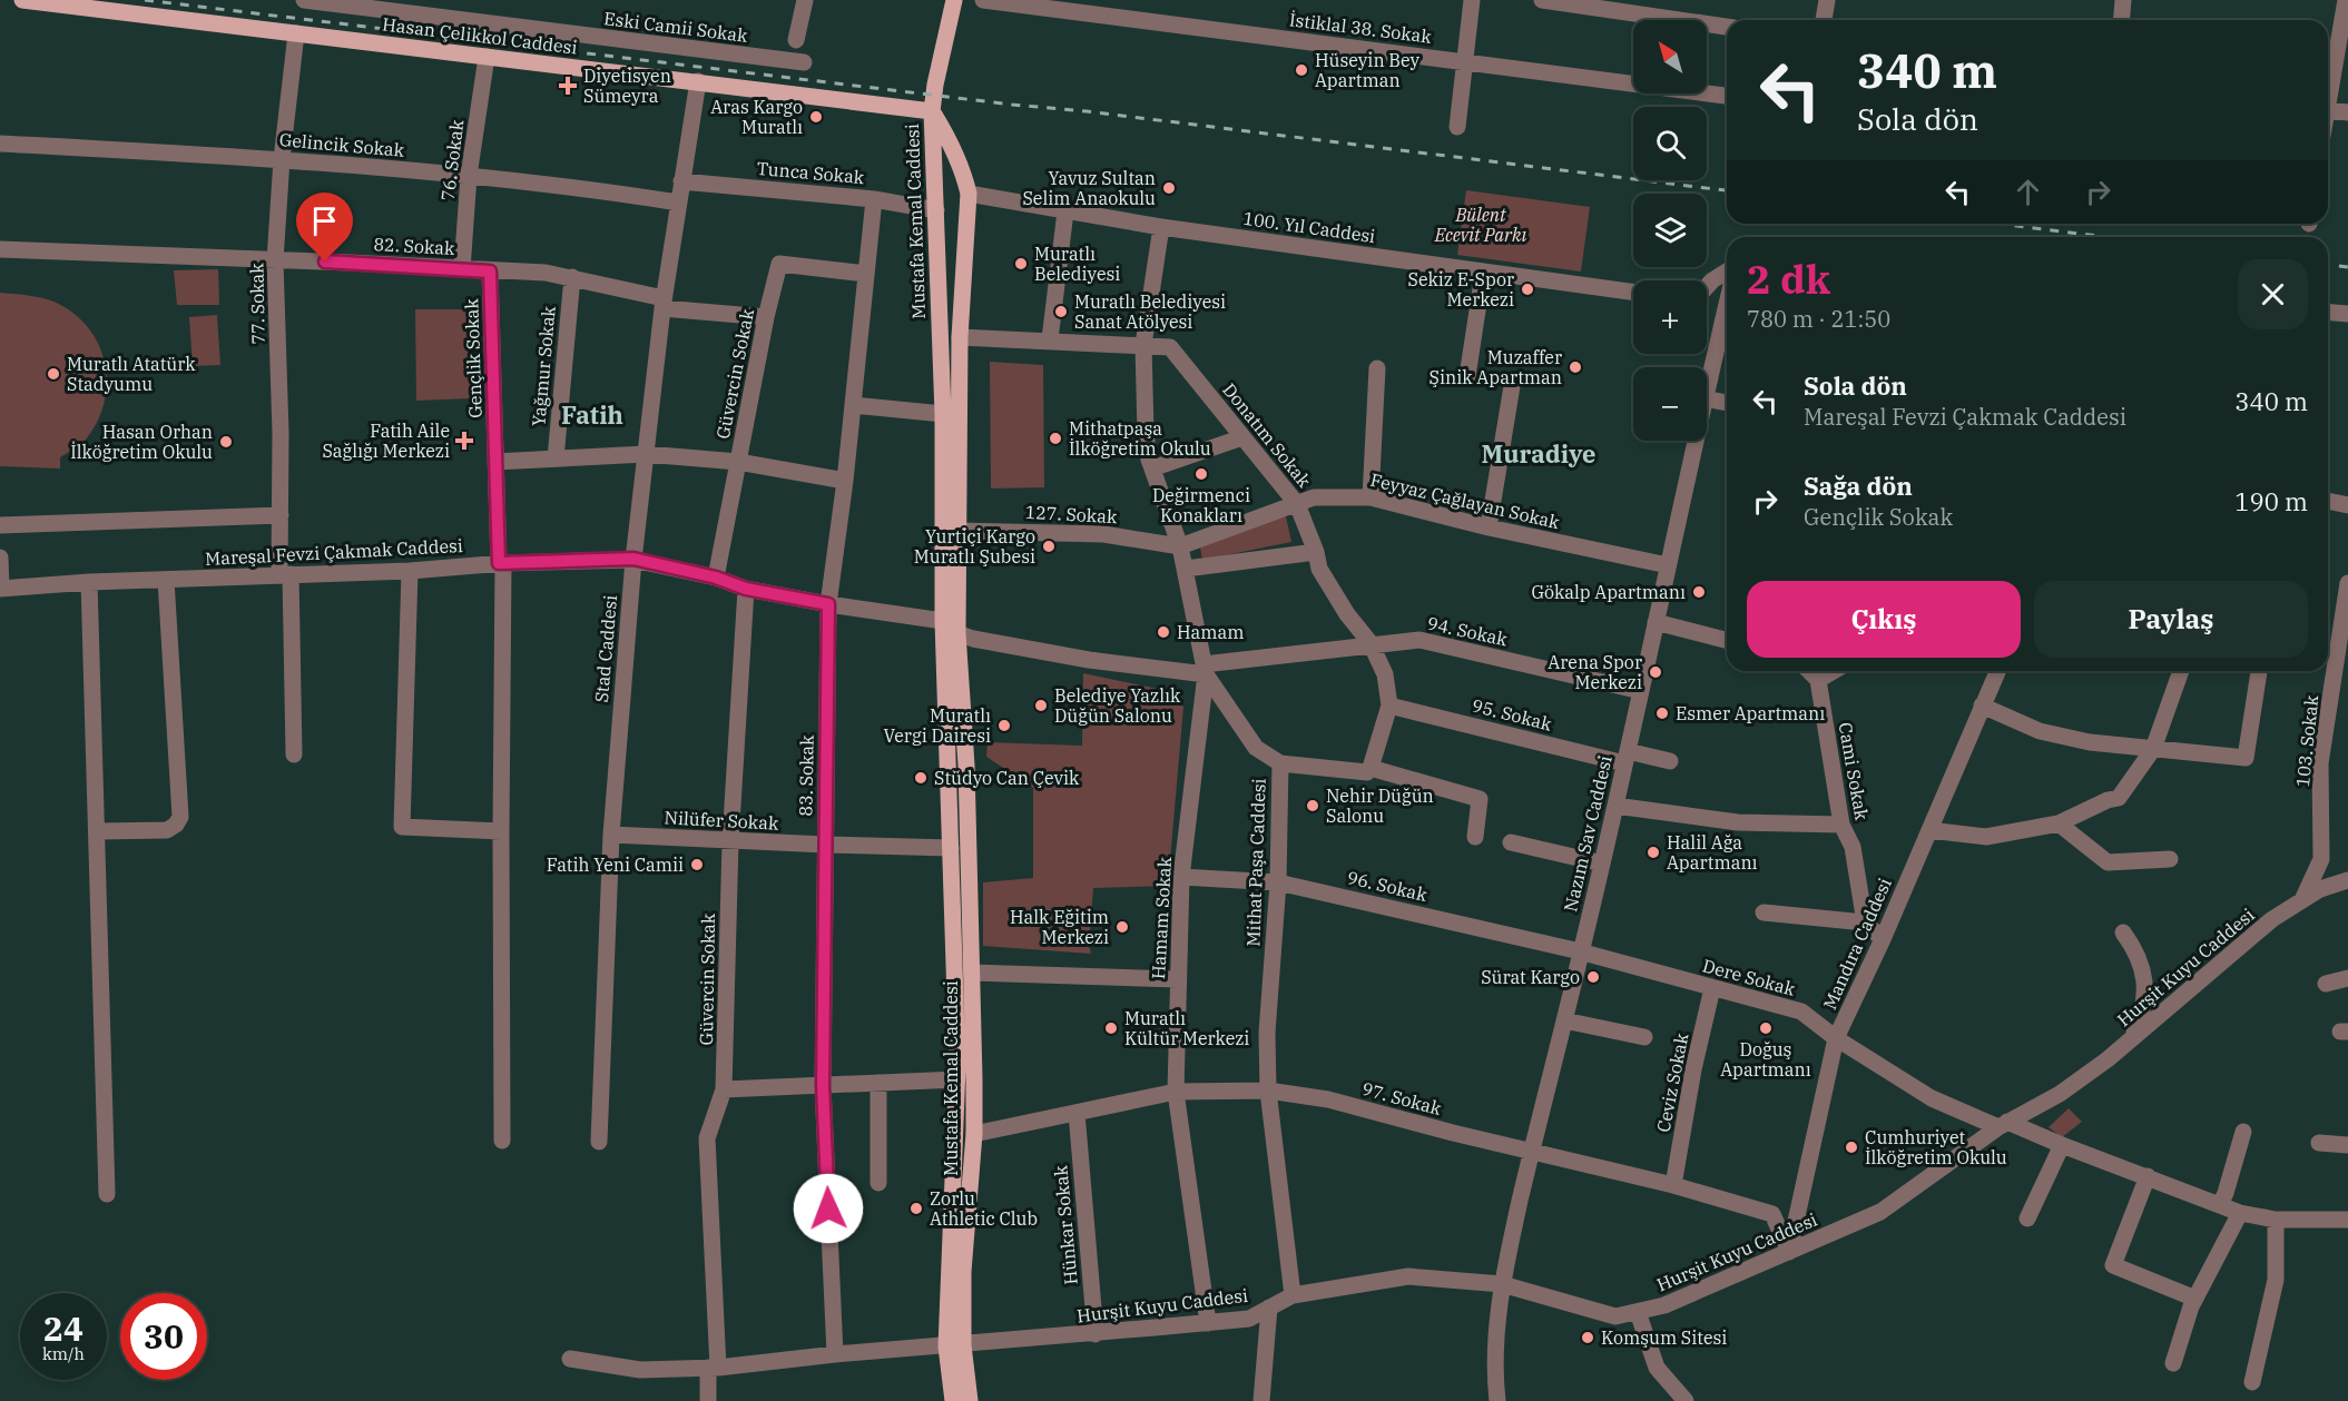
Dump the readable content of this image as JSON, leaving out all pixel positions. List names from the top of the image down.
{
  "streets": {
    "main road": ["Hasan Çelikkol Caddesi", "Mustafa Kemal Caddesi"],
    "street": [
      "Eski Camii Sokak",
      "İstiklal 38. Sokak",
      "Gelincik Sokak",
      "76. Sokak",
      "Tunca Sokak",
      "100. Yıl Caddesi",
      "82. Sokak",
      "77. Sokak",
      "Gençlik Sokak",
      "Yağmur Sokak",
      "Güvercin Sokak",
      "Donatım Sokak",
      "Feyyaz Çağlayan Sokak",
      "127. Sokak",
      "Mareşal Fevzi Çakmak Caddesi",
      "94. Sokak",
      "Stad Caddesi",
      "95. Sokak",
      "103. Sokak",
      "Cami Sokak",
      "83. Sokak",
      "Nilüfer Sokak",
      "Nazım Sav Caddesi",
      "Mithat Paşa Caddesi",
      "96. Sokak",
      "Hamam Sokak",
      "Mandıra Caddesi",
      "Hurşit Kuyu Caddesi",
      "Dere Sokak",
      "Ceviz Sokak",
      "97. Sokak",
      "Hünkar Sokak"
    ]
  },
  "crossings": [
    ["Hasan Çelikkol Caddesi", "76. Sokak"],
    ["Hasan Çelikkol Caddesi", "Mustafa Kemal Caddesi"],
    ["Hasan Çelikkol Caddesi", "77. Sokak"],
    ["Hasan Çelikkol Caddesi", "Stad Caddesi"],
    ["Gelincik Sokak", "76. Sokak"],
    ["Gelincik Sokak", "77. Sokak"],
    ["Gelincik Sokak", "Stad Caddesi"],
    ["76. Sokak", "82. Sokak"],
    ["Tunca Sokak", "Mustafa Kemal Caddesi"],
    ["Tunca Sokak", "Stad Caddesi"],
    ["Tunca Sokak", "83. Sokak"],
    ["Mustafa Kemal Caddesi", "100. Yıl Caddesi"],
    ["Mustafa Kemal Caddesi", "127. Sokak"],
    ["Mustafa Kemal Caddesi", "Mareşal Fevzi Çakmak Caddesi"],
    ["Mustafa Kemal Caddesi", "94. Sokak"],
    ["Mustafa Kemal Caddesi", "Nilüfer Sokak"],
    ["Mustafa Kemal Caddesi", "Hurşit Kuyu Caddesi"],
    ["Mustafa Kemal Caddesi", "97. Sokak"],
    ["100. Yıl Caddesi", "Mithat Paşa Caddesi"],
    ["82. Sokak", "77. Sokak"],
    ["82. Sokak", "Gençlik Sokak"],
    ["82. Sokak", "Yağmur Sokak"],
    ["82. Sokak", "Güvercin Sokak"],
    ["82. Sokak", "Stad Caddesi"],
    ["77. Sokak", "Mareşal Fevzi Çakmak Caddesi"],
    ["Gençlik Sokak", "Mareşal Fevzi Çakmak Caddesi"],
    ["Güvercin Sokak", "Mareşal Fevzi Çakmak Caddesi"],
    ["Güvercin Sokak", "83. Sokak"],
    ["Güvercin Sokak", "Nilüfer Sokak"],
    ["Güvercin Sokak", "Hurşit Kuyu Caddesi"],
    ["Donatım Sokak", "Feyyaz Çağlayan Sokak"],
    ["Donatım Sokak", "94. Sokak"],
    ["Donatım Sokak", "95. Sokak"],
    ["Donatım Sokak", "Mithat Paşa Caddesi"],
    ["Feyyaz Çağlayan Sokak", "127. Sokak"],
    ["Feyyaz Çağlayan Sokak", "Nazım Sav Caddesi"],
    ["Feyyaz Çağlayan Sokak", "Mithat Paşa Caddesi"],
    ["127. Sokak", "Mithat Paşa Caddesi"],
    ["Mareşal Fevzi Çakmak Caddesi", "Stad Caddesi"],
    ["Mareşal Fevzi Çakmak Caddesi", "83. Sokak"],
    ["94. Sokak", "Nazım Sav Caddesi"],
    ["94. Sokak", "Mithat Paşa Caddesi"],
    ["94. Sokak", "Hamam Sokak"],
    ["Stad Caddesi", "Nilüfer Sokak"],
    ["95. Sokak", "Nazım Sav Caddesi"],
    ["103. Sokak", "Hurşit Kuyu Caddesi"],
    ["83. Sokak", "Nilüfer Sokak"],
    ["83. Sokak", "Hurşit Kuyu Caddesi"],
    ["Nazım Sav Caddesi", "96. Sokak"],
    ["Nazım Sav Caddesi", "Hurşit Kuyu Caddesi"],
    ["Nazım Sav Caddesi", "Dere Sokak"],
    ["Nazım Sav Caddesi", "97. Sokak"],
    ["Mithat Paşa Caddesi", "96. Sokak"],
    ["Mithat Paşa Caddesi", "Hamam Sokak"],
    ["Mithat Paşa Caddesi", "Hurşit Kuyu Caddesi"],
    ["Mithat Paşa Caddesi", "97. Sokak"],
    ["96. Sokak", "Hamam Sokak"],
    ["96. Sokak", "Dere Sokak"],
    ["Hamam Sokak", "Hurşit Kuyu Caddesi"],
    ["Hamam Sokak", "97. Sokak"],
    ["Mandıra Caddesi", "Hurşit Kuyu Caddesi"],
    ["Mandıra Caddesi", "Dere Sokak"],
    ["Mandıra Caddesi", "97. Sokak"],
    ["Hurşit Kuyu Caddesi", "Dere Sokak"],
    ["Hurşit Kuyu Caddesi", "97. Sokak"],
    ["Hurşit Kuyu Caddesi", "Hünkar Sokak"],
    ["Dere Sokak", "Ceviz Sokak"],
    ["Ceviz Sokak", "97. Sokak"],
    ["97. Sokak", "Hünkar Sokak"]
  ],
  "districts": ["Fatih", "Muradiye"],
  "parks": ["Bülent Ecevit Parkı"],
  "places": {
    "other": [
      "Hüseyin Bey Apartman",
      "Aras Kargo Muratlı",
      "Yavuz Sultan Selim Anaokulu",
      "Muratlı Belediyesi",
      "Sekiz E-Spor Merkezi",
      "Muratlı Belediyesi Sanat Atölyesi",
      "Muzaffer Şinik Apartman",
      "Muratlı Atatürk Stadyumu",
      "Mithatpaşa İlköğretim Okulu",
      "Hasan Orhan İlköğretim Okulu",
      "Değirmenci Konakları",
      "Yurtiçi Kargo Muratlı Şubesi",
      "Gökalp Apartmanı",
      "Hamam",
      "Arena Spor Merkezi",
      "Belediye Yazlık Düğün Salonu",
      "Esmer Apartmanı",
      "Muratlı Vergi Dairesi",
      "Stüdyo Can Çevik",
      "Nehir Düğün Salonu",
      "Halil Ağa Apartmanı",
      "Fatih Yeni Camii",
      "Halk Eğitim Merkezi",
      "Sürat Kargo",
      "Muratlı Kültür Merkezi",
      "Doğuş Apartmanı",
      "Cumhuriyet İlköğretim Okulu",
      "Zorlu Athletic Club",
      "Komşum Sitesi"
    ],
    "health": ["Diyetisyen Sümeyra", "Fatih Aile Sağlığı Merkezi"]
  },
  "north": "top left",
  "page": {
    "map_buttons": ["+", "−"],
    "turn": ["340 m", "Sola dön"],
    "heading": ["2 dk", "780 m · 21:50"],
    "list": [
      {
        "name": "Sola dön",
        "note": "Mareşal Fevzi Çakmak Caddesi",
        "value": "340 m"
      },
      {
        "name": "Sağa dön",
        "note": "Gençlik Sokak",
        "value": "190 m"
      }
    ],
    "buttons": ["Çıkış", "Paylaş"],
    "speed": "24 km/h",
    "limit": "30"
  }
}
